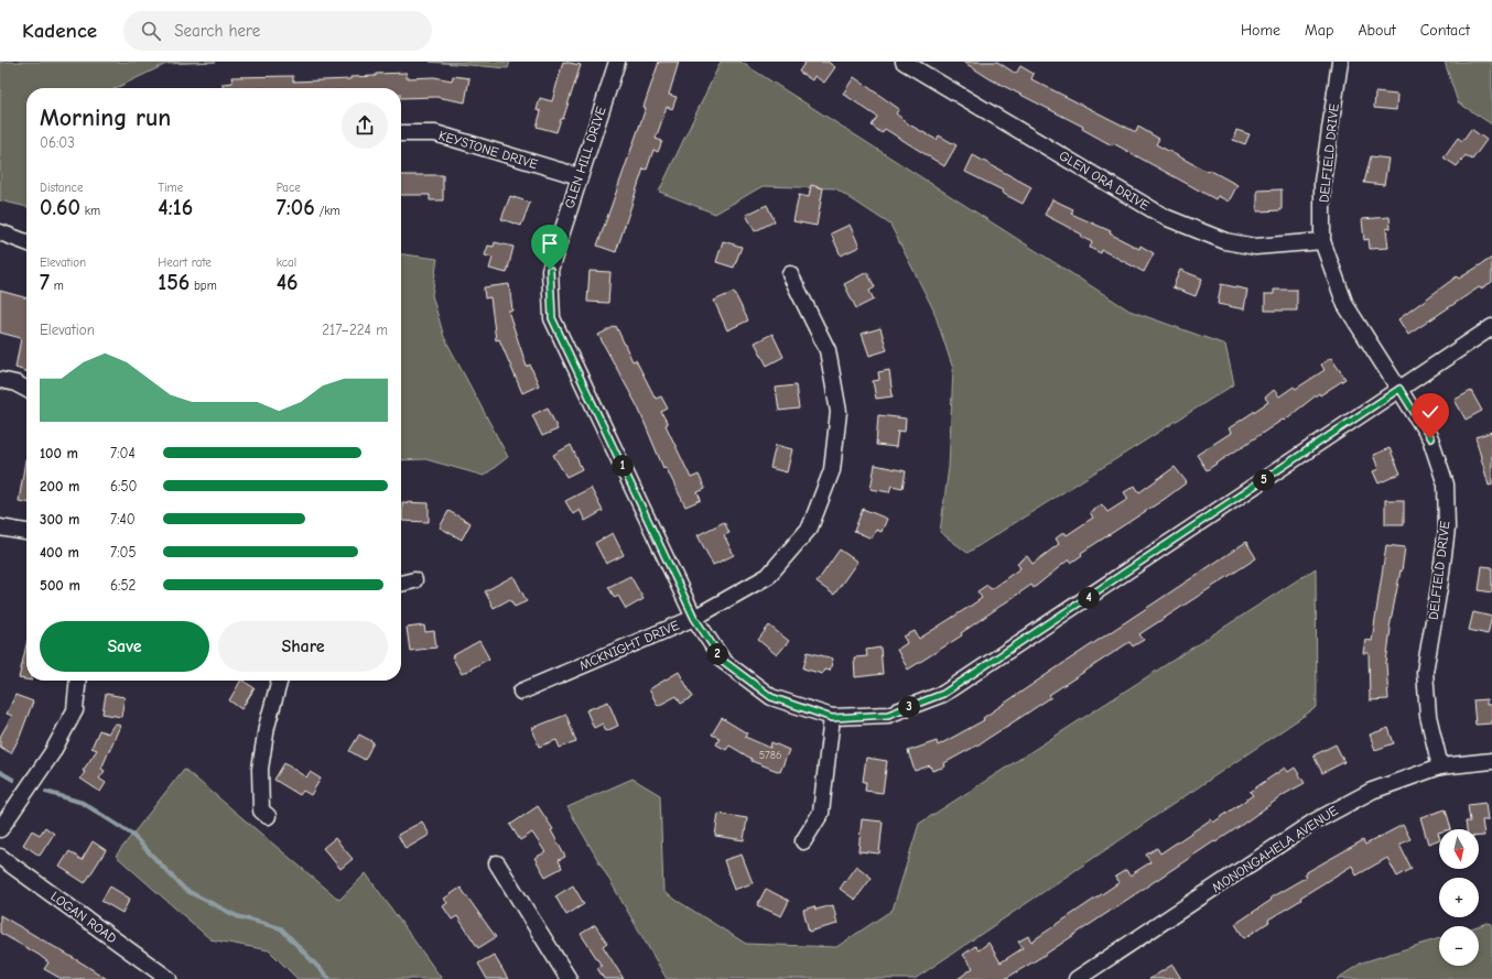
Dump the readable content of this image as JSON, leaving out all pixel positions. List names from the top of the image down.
{
  "streets": {
    "street": [
      "KEYSTONE DRIVE",
      "DELFIELD DRIVE",
      "GLEN HILL DRIVE",
      "GLEN ORA DRIVE",
      "MCKNIGHT DRIVE",
      "MONONGAHELA AVENUE",
      "LOGAN ROAD"
    ]
  },
  "crossings": [
    ["KEYSTONE DRIVE", "GLEN HILL DRIVE"],
    ["DELFIELD DRIVE", "GLEN HILL DRIVE"],
    ["DELFIELD DRIVE", "GLEN ORA DRIVE"],
    ["DELFIELD DRIVE", "MONONGAHELA AVENUE"],
    ["GLEN HILL DRIVE", "MCKNIGHT DRIVE"]
  ],
  "house_numbers": ["5786"],
  "north": "bottom",
  "page": {
    "header": "Kadence",
    "search": "Search here",
    "nav": [
      "Home",
      "Map",
      "About",
      "Contact"
    ],
    "heading": ["Morning run", "06:03"],
    "stats": [
      ["Distance", "0.60 km"],
      ["Time", "4:16"],
      ["Pace", "7:06 /km"],
      ["Elevation", "7 m"],
      ["Heart rate", "156 bpm"],
      ["kcal", "46"]
    ],
    "chart": ["Elevation", "217–224 m"],
    "list": [
      {
        "name": "100 m",
        "note": "7:04"
      },
      {
        "name": "200 m",
        "note": "6:50"
      },
      {
        "name": "300 m",
        "note": "7:40"
      },
      {
        "name": "400 m",
        "note": "7:05"
      },
      {
        "name": "500 m",
        "note": "6:52"
      }
    ],
    "pins": [
      "1",
      "5",
      "4",
      "2",
      "3"
    ],
    "buttons": ["Save", "Share"],
    "map_buttons": ["+", "−"]
  }
}
